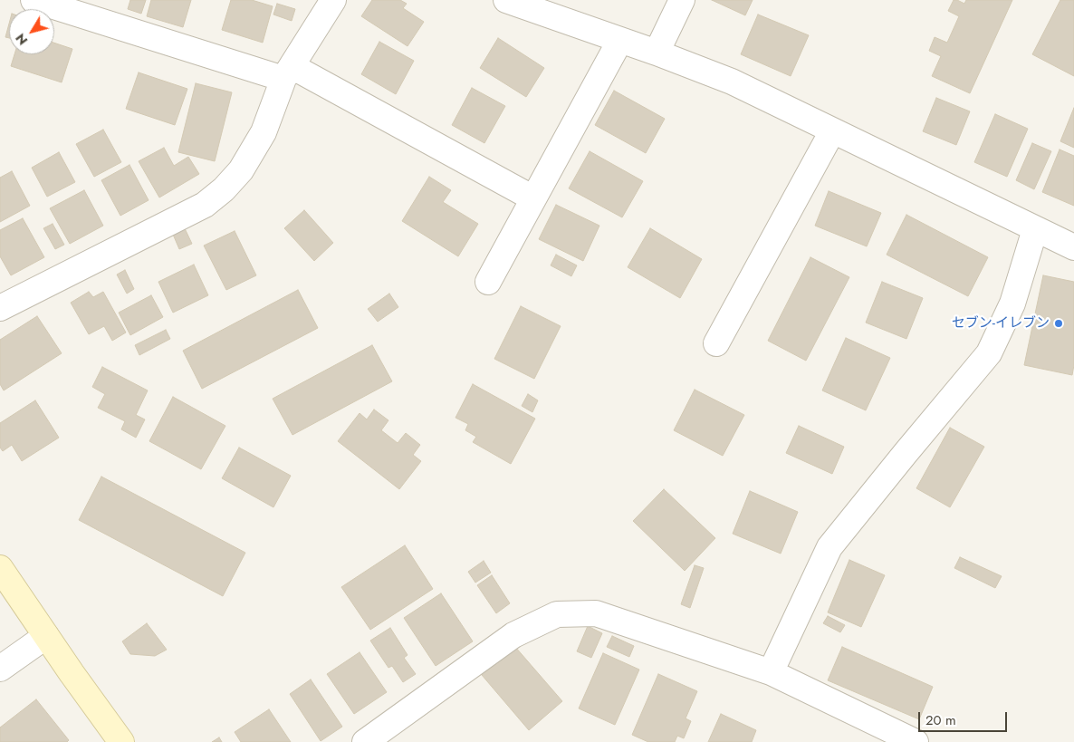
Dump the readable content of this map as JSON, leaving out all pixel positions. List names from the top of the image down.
{
  "places": ["セブン-イレブン"],
  "scale_bar": "20 m",
  "north": "bottom left"
}
